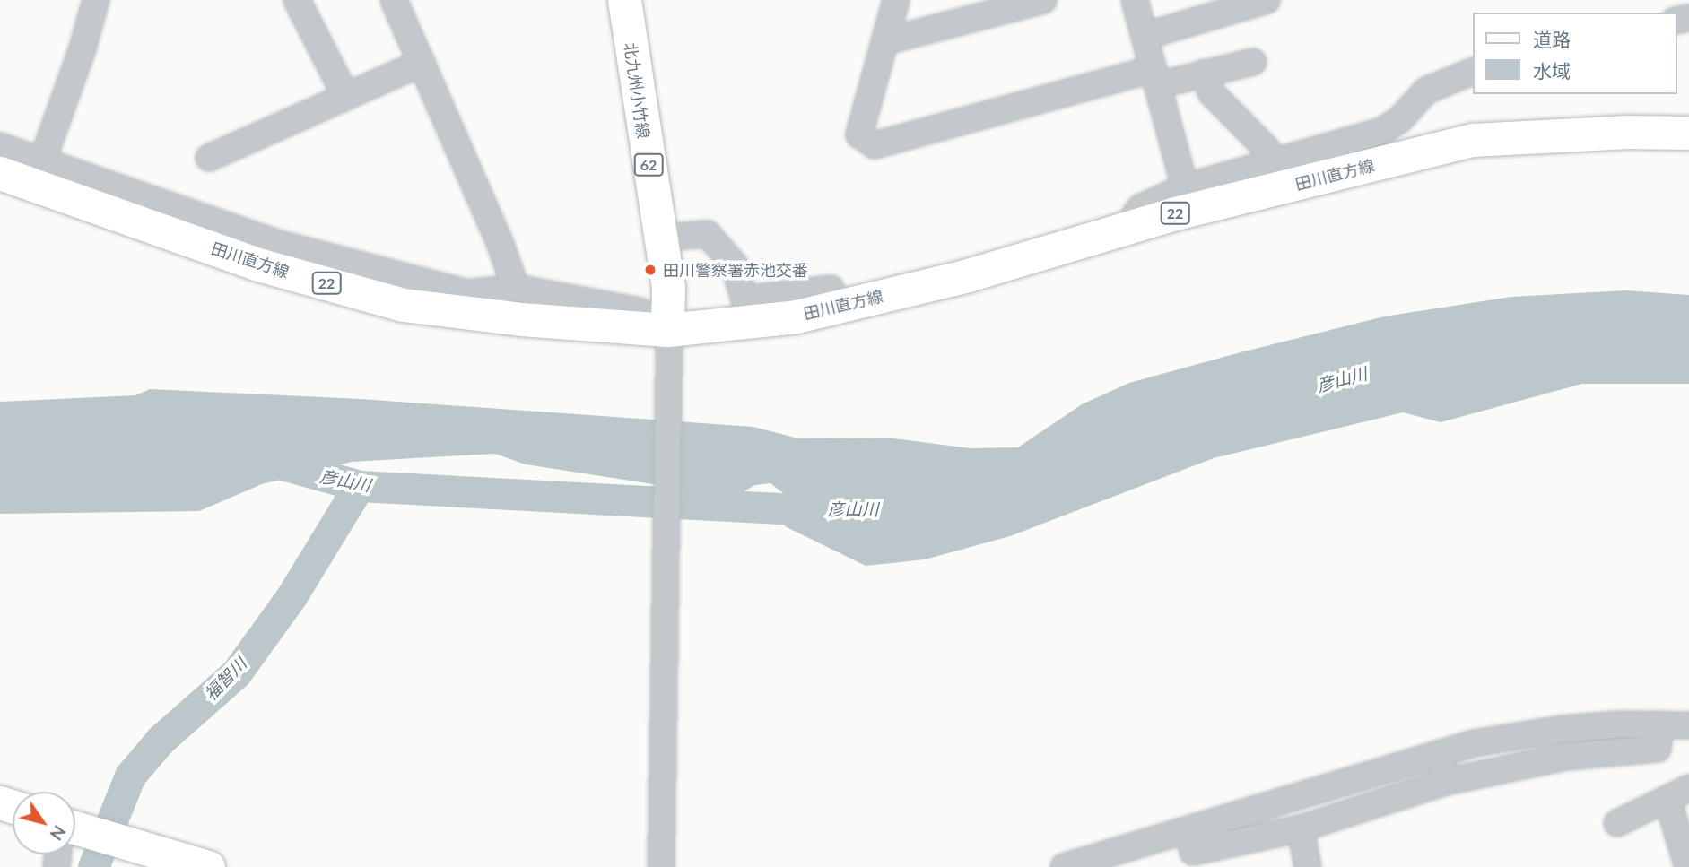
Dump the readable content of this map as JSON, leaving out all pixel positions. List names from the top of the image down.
{
  "streets": {
    "main road": [
      "北九州小竹線",
      "62",
      "田川直方線",
      "22"
    ]
  },
  "crossings": [
    ["北九州小竹線", "田川直方線"]
  ],
  "water": ["彦山川", "福智川"],
  "places": ["田川警察署赤池交番"],
  "legend": ["道路", "水域"],
  "north": "bottom right"
}
